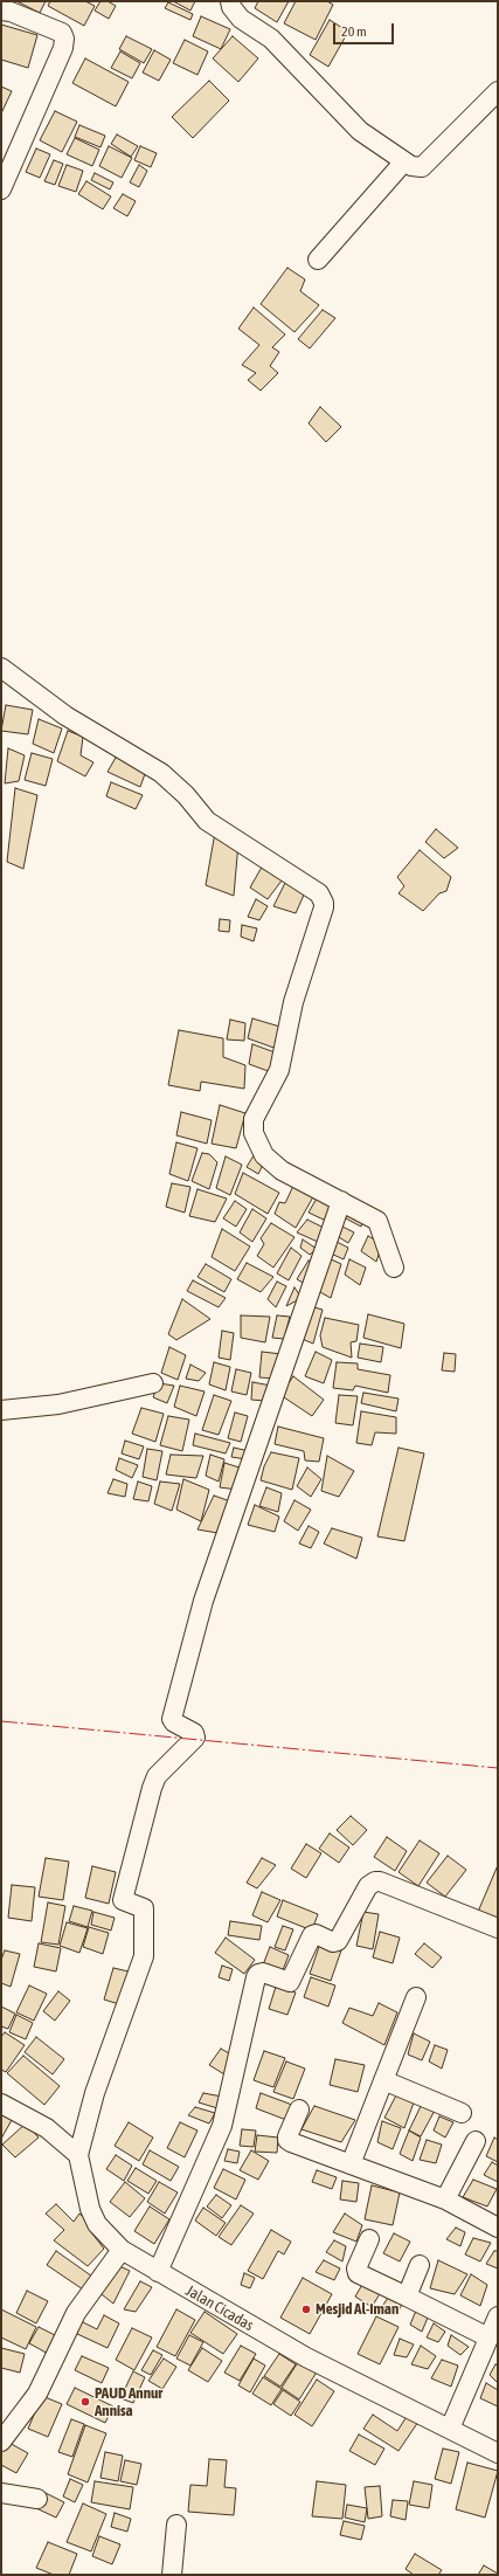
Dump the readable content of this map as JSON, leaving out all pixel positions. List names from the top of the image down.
{
  "streets": {
    "street": ["Jalan Cicadas"]
  },
  "places": ["Mesjid Al-Iman", "PAUD Annur Annisa"],
  "scale_bar": "20 m"
}
